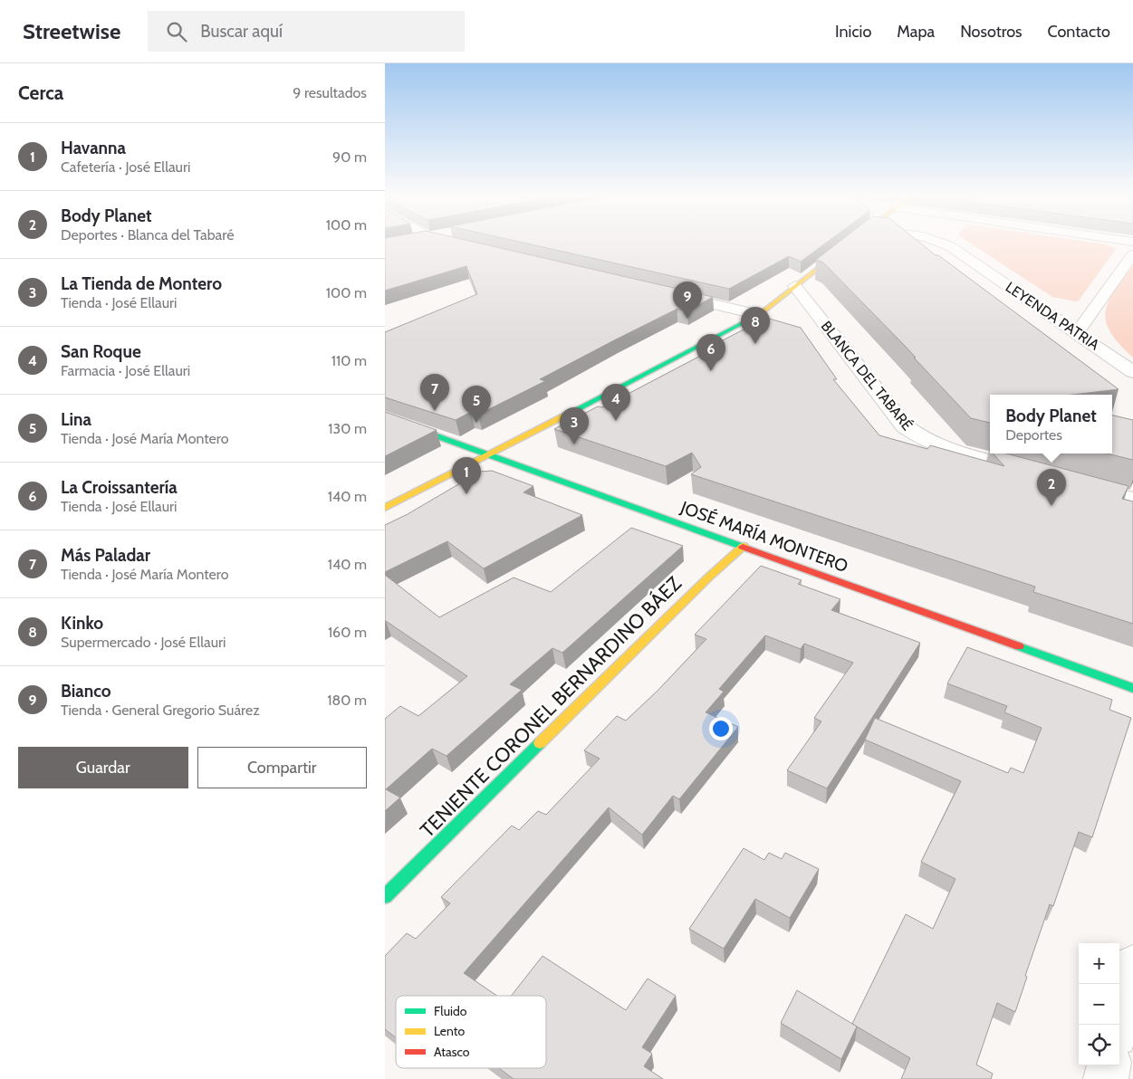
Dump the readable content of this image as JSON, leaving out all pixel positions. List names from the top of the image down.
{
  "streets": {
    "street": [
      "LEYENDA PATRIA",
      "BLANCA DEL TABARÉ",
      "JOSÉ MARÍA MONTERO",
      "TENIENTE CORONEL BERNARDINO BÁEZ"
    ]
  },
  "crossings": [
    ["JOSÉ MARÍA MONTERO", "TENIENTE CORONEL BERNARDINO BÁEZ"]
  ],
  "legend": ["Fluido", "Lento", "Atasco"],
  "page": {
    "header": "Streetwise",
    "search": "Buscar aquí",
    "nav": [
      "Inicio",
      "Mapa",
      "Nosotros",
      "Contacto"
    ],
    "heading": ["Cerca", "9 resultados"],
    "list": [
      {
        "mark": "1",
        "name": "Havanna",
        "note": "Cafetería · José Ellauri",
        "value": "90 m"
      },
      {
        "mark": "2",
        "name": "Body Planet",
        "note": "Deportes · Blanca del Tabaré",
        "value": "100 m"
      },
      {
        "mark": "3",
        "name": "La Tienda de Montero",
        "note": "Tienda · José Ellauri",
        "value": "100 m"
      },
      {
        "mark": "4",
        "name": "San Roque",
        "note": "Farmacia · José Ellauri",
        "value": "110 m"
      },
      {
        "mark": "5",
        "name": "Lina",
        "note": "Tienda · José María Montero",
        "value": "130 m"
      },
      {
        "mark": "6",
        "name": "La Croissantería",
        "note": "Tienda · José Ellauri",
        "value": "140 m"
      },
      {
        "mark": "7",
        "name": "Más Paladar",
        "note": "Tienda · José María Montero",
        "value": "140 m"
      },
      {
        "mark": "8",
        "name": "Kinko",
        "note": "Supermercado · José Ellauri",
        "value": "160 m"
      },
      {
        "mark": "9",
        "name": "Bianco",
        "note": "Tienda · General Gregorio Suárez",
        "value": "180 m"
      }
    ],
    "pins": [
      "9",
      "8",
      "6",
      "7",
      "4",
      "5",
      "3",
      "1",
      "2"
    ],
    "popup": ["Body Planet", "Deportes"],
    "buttons": ["Guardar", "Compartir"],
    "map_buttons": ["+", "−"]
  }
}
